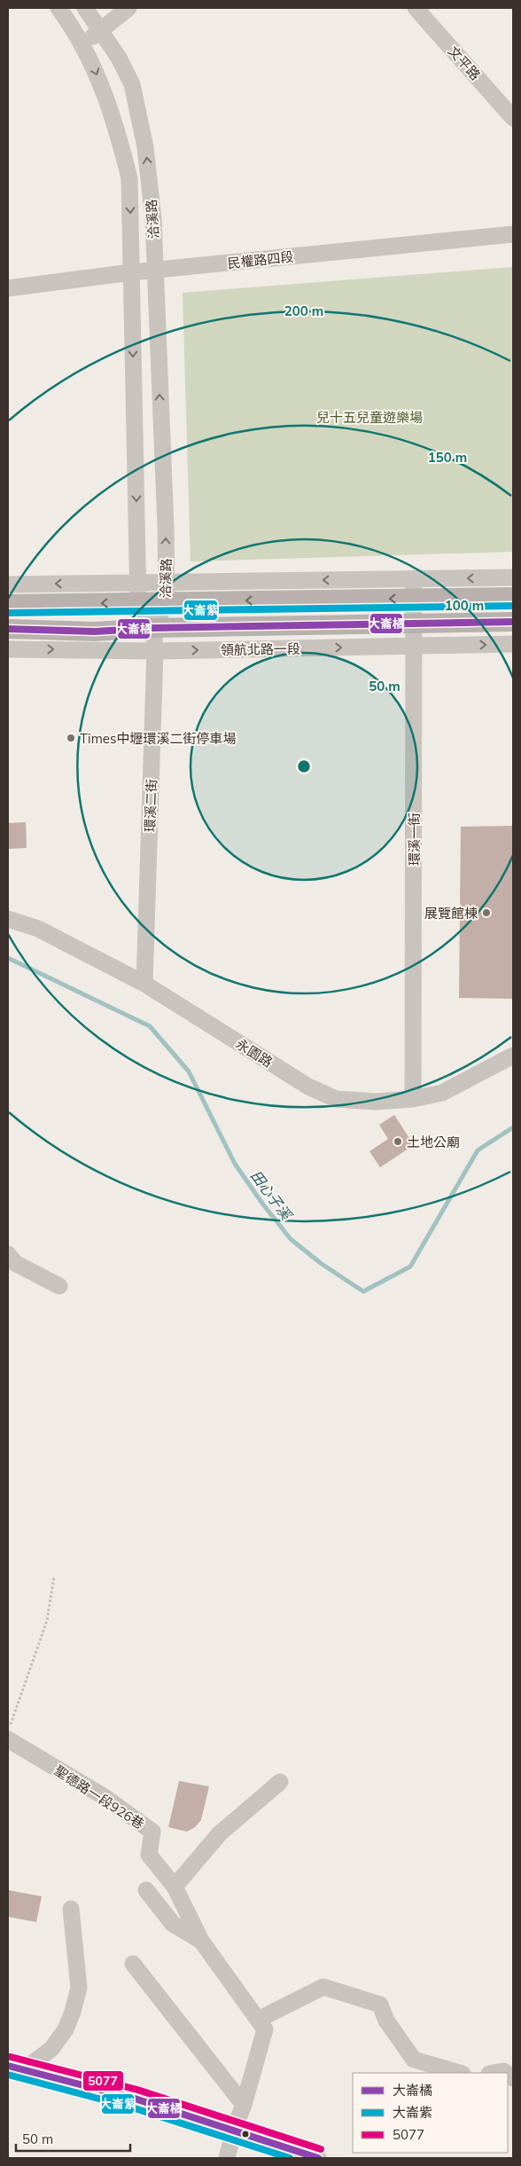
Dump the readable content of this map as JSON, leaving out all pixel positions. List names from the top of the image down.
{
  "streets": {
    "main road": ["領航北路一段"],
    "street": [
      "文平路",
      "洽溪路",
      "民權路四段",
      "環溪二街",
      "環溪一街",
      "永園路",
      "聖德路一段926巷"
    ]
  },
  "crossings": [
    ["洽溪路", "民權路四段"],
    ["洽溪路", "領航北路一段"],
    ["洽溪路", "環溪二街"],
    ["領航北路一段", "環溪二街"],
    ["領航北路一段", "環溪一街"],
    ["環溪二街", "永園路"],
    ["環溪一街", "永園路"]
  ],
  "water": ["田心子溪"],
  "parks": ["兒十五兒童遊樂場"],
  "places": ["Times中壢環溪二街停車場", "展覽館棟", "土地公廟"],
  "lines": ["transit line 大崙紫", "transit line 大崙橘", "transit line 5077"],
  "legend": ["大崙橘", "大崙紫", "5077"],
  "scale_bar": "50 m",
  "rings": [
    "200 m",
    "150 m",
    "100 m",
    "50 m"
  ]
}
